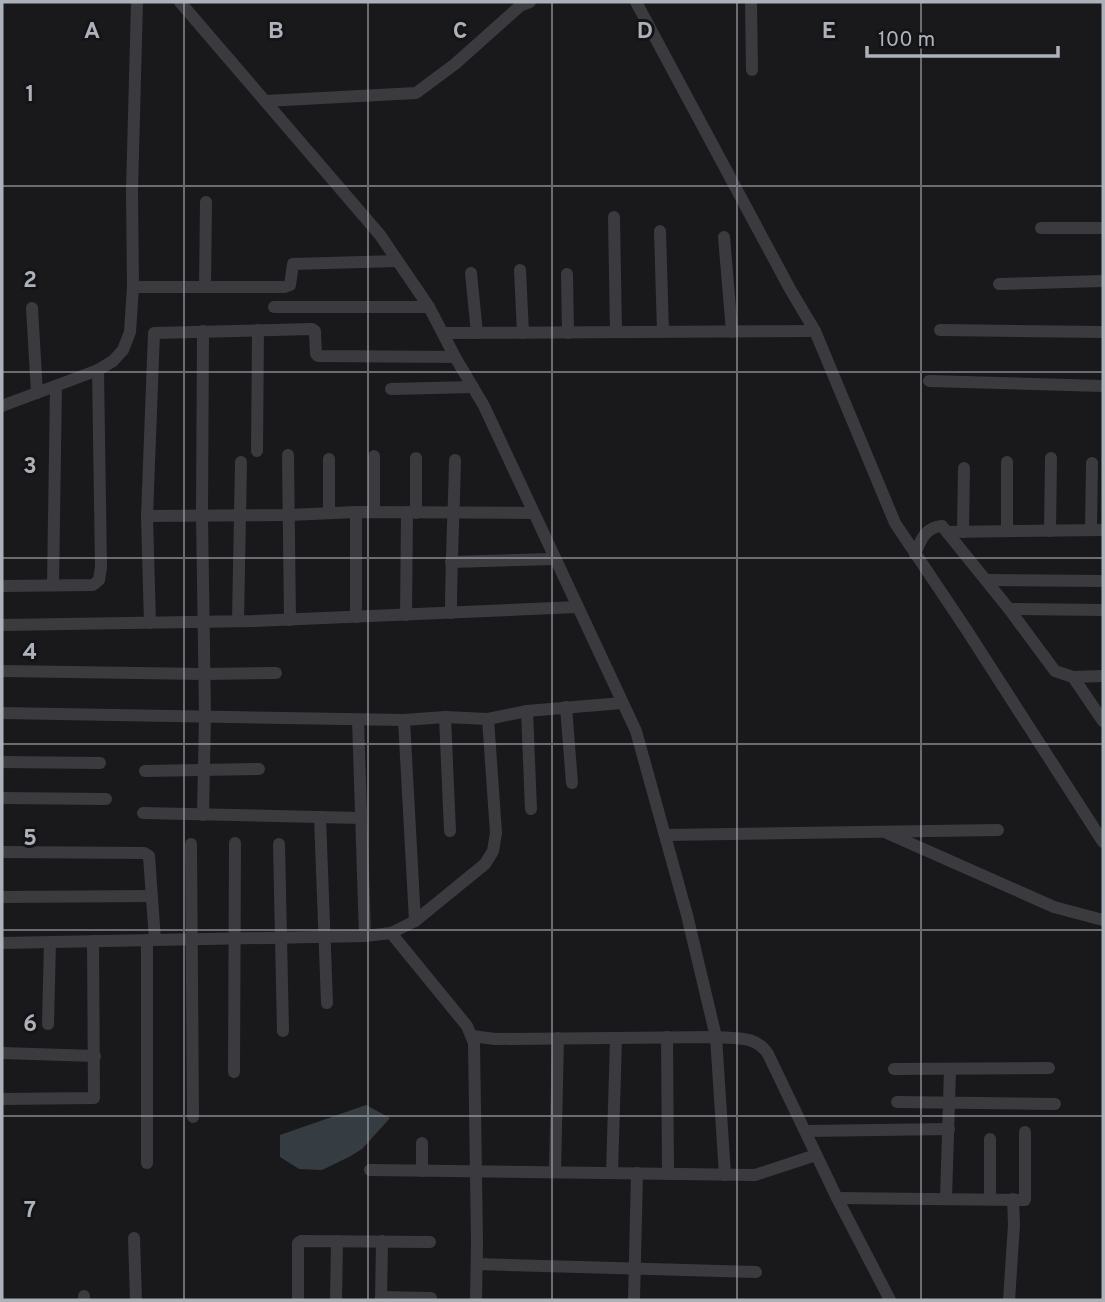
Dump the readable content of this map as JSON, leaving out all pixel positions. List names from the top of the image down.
{
  "scale_bar": "100 m",
  "grid": {
    "columns": [
      "A",
      "B",
      "C",
      "D",
      "E"
    ],
    "rows": [
      "1",
      "2",
      "3",
      "4",
      "5",
      "6",
      "7"
    ]
  }
}
